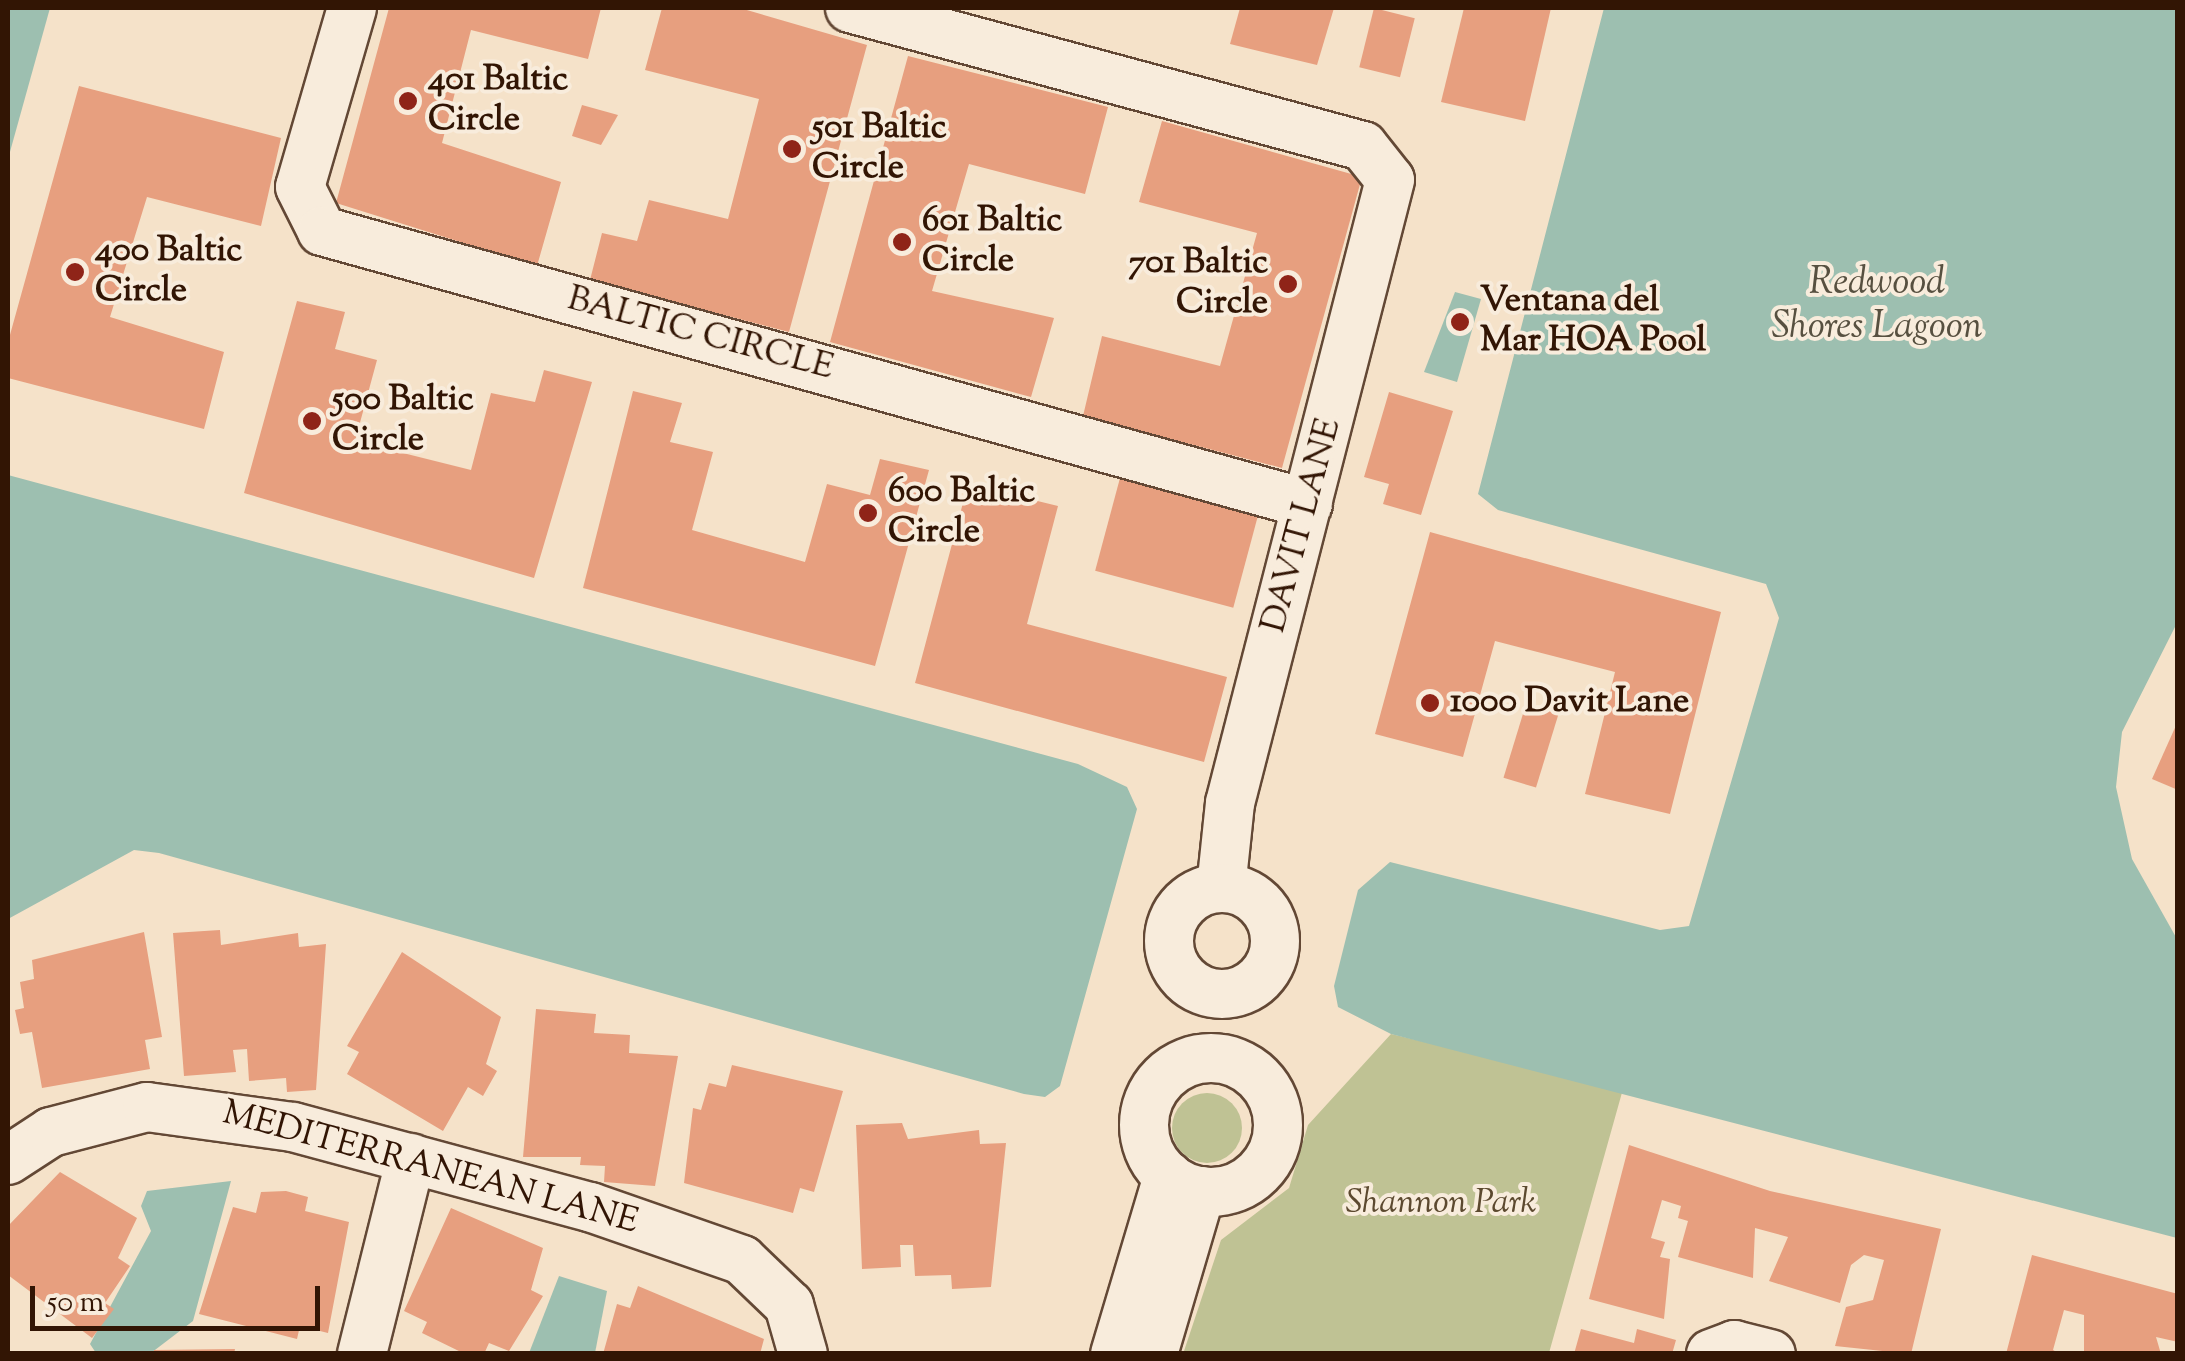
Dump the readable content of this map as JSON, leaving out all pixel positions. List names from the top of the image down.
{
  "streets": {
    "street": ["BALTIC CIRCLE", "DAVIT LANE", "MEDITERRANEAN LANE"]
  },
  "crossings": [
    ["BALTIC CIRCLE", "DAVIT LANE"]
  ],
  "water": ["Redwood Shores Lagoon"],
  "parks": ["Shannon Park"],
  "places": [
    "401 Baltic Circle",
    "501 Baltic Circle",
    "601 Baltic Circle",
    "400 Baltic Circle",
    "701 Baltic Circle",
    "Ventana del Mar HOA Pool",
    "500 Baltic Circle",
    "600 Baltic Circle",
    "1000 Davit Lane"
  ],
  "scale_bar": "50 m"
}
